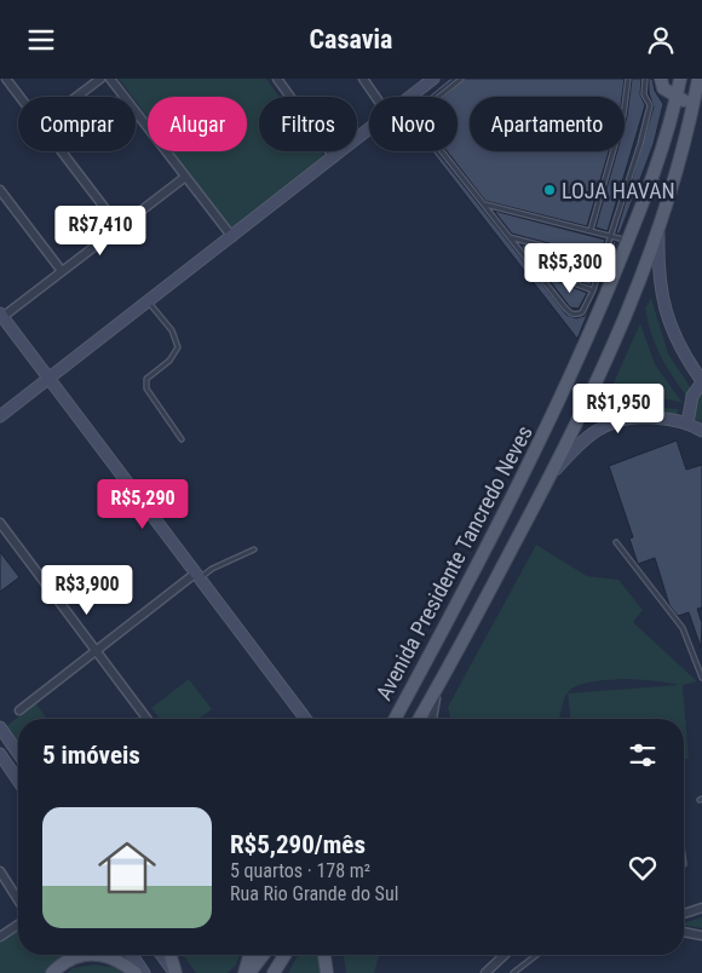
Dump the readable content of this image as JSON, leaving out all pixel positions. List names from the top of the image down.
{
  "streets": {
    "main road": ["Avenida Presidente Tancredo Neves"]
  },
  "places": ["LOJA HAVAN"],
  "page": {
    "header": "Casavia",
    "chip": [
      "Comprar",
      "Alugar",
      "Filtros",
      "Novo",
      "Apartamento"
    ],
    "price": [
      "R$7,410",
      "R$5,300",
      "R$1,950",
      "R$5,290",
      "R$3,900"
    ],
    "heading": "5 imóveis",
    "list": [
      {
        "name": "R$5,290/mês",
        "note": "5 quartos · 178 m² · Rua Rio Grande do Sul"
      }
    ]
  }
}
